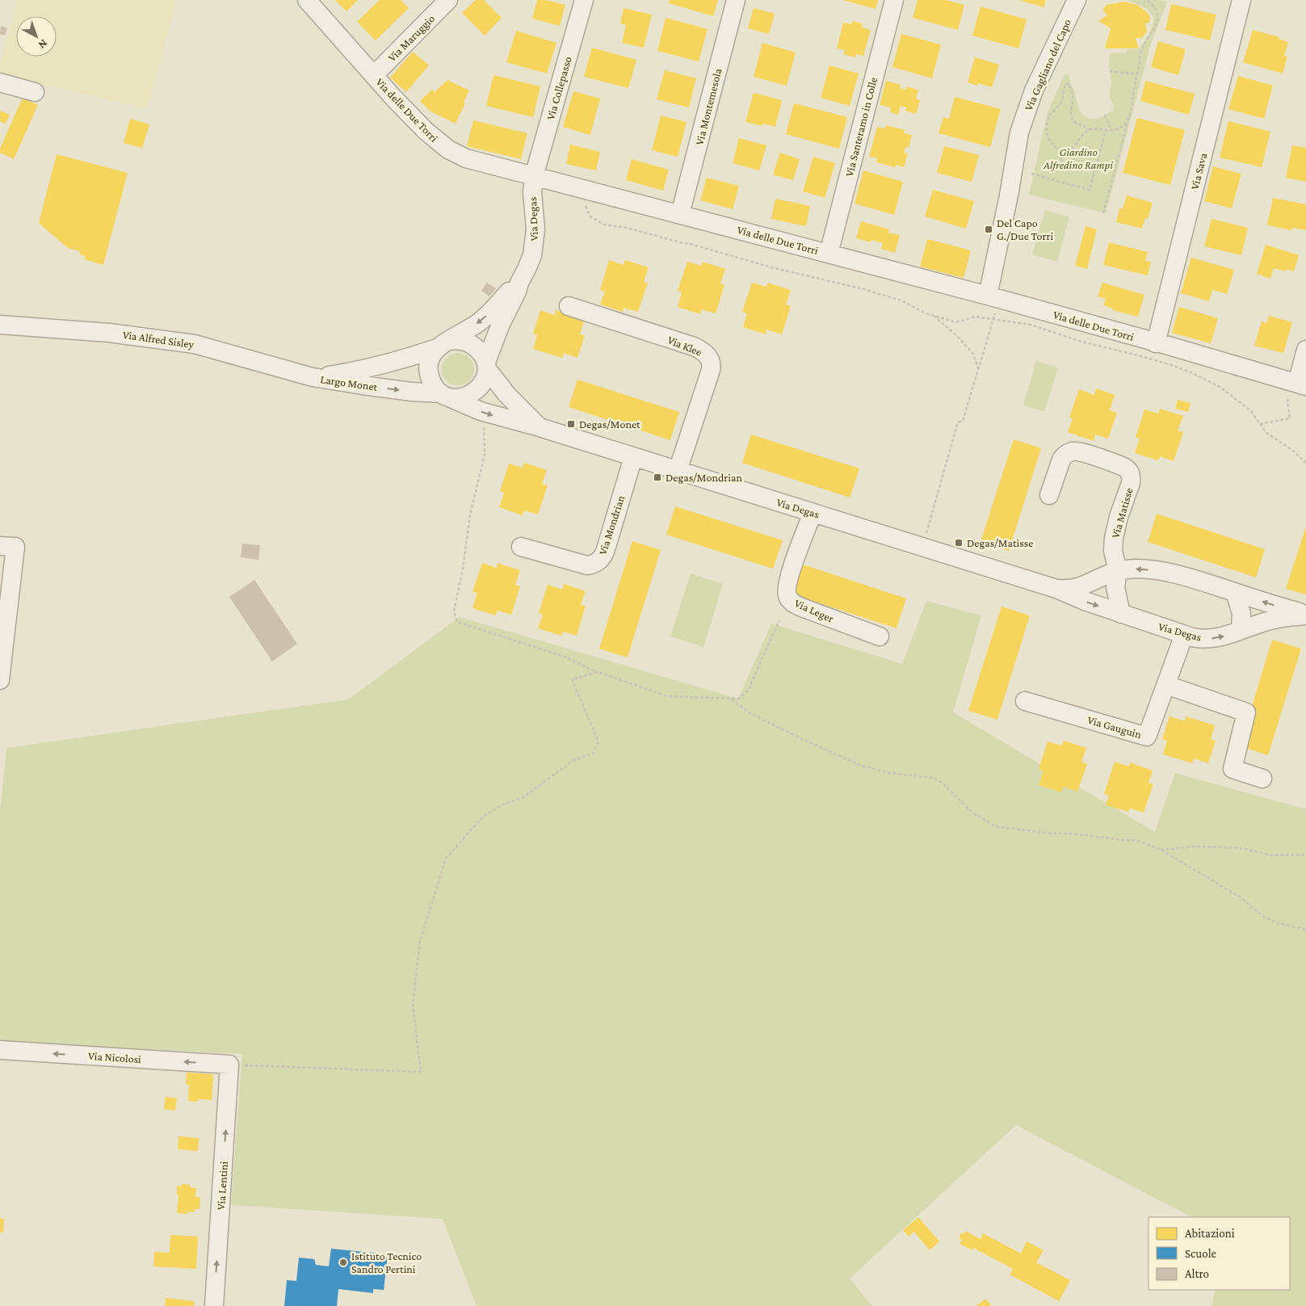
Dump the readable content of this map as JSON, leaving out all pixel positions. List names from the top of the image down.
{
  "streets": {
    "street": [
      "Via Maruggio",
      "Via Gagliano del Capo",
      "Via Collepasso",
      "Via Montemesola",
      "Via delle Due Torri",
      "Via Santeramo in Colle",
      "Via Sava",
      "Via Degas",
      "Via Alfred Sisley",
      "Via Klee",
      "Largo Monet",
      "Via Matisse",
      "Via Mondrian",
      "Via Leger",
      "Via Gauguin",
      "Via Nicolosi",
      "Via Lentini"
    ]
  },
  "crossings": [
    ["Via Maruggio", "Via delle Due Torri"],
    ["Via Gagliano del Capo", "Via delle Due Torri"],
    ["Via Collepasso", "Via delle Due Torri"],
    ["Via Collepasso", "Via Degas"],
    ["Via Montemesola", "Via delle Due Torri"],
    ["Via delle Due Torri", "Via Santeramo in Colle"],
    ["Via delle Due Torri", "Via Sava"],
    ["Via delle Due Torri", "Via Degas"],
    ["Via Degas", "Via Klee"],
    ["Via Degas", "Largo Monet"],
    ["Via Degas", "Via Matisse"],
    ["Via Degas", "Via Mondrian"],
    ["Via Degas", "Via Leger"],
    ["Via Degas", "Via Gauguin"],
    ["Via Alfred Sisley", "Largo Monet"],
    ["Via Nicolosi", "Via Lentini"]
  ],
  "one_way": ["Via Nicolosi", "Via Lentini"],
  "parks": ["Giardino Alfredino Rampi"],
  "places": {
    "transit": [
      "Del Capo G./Due Torri",
      "Degas/Monet",
      "Degas/Mondrian",
      "Degas/Matisse"
    ],
    "other": ["Istituto Tecnico Sandro Pertini"]
  },
  "legend": ["Abitazioni", "Scuole", "Altro"],
  "north": "bottom right"
}
